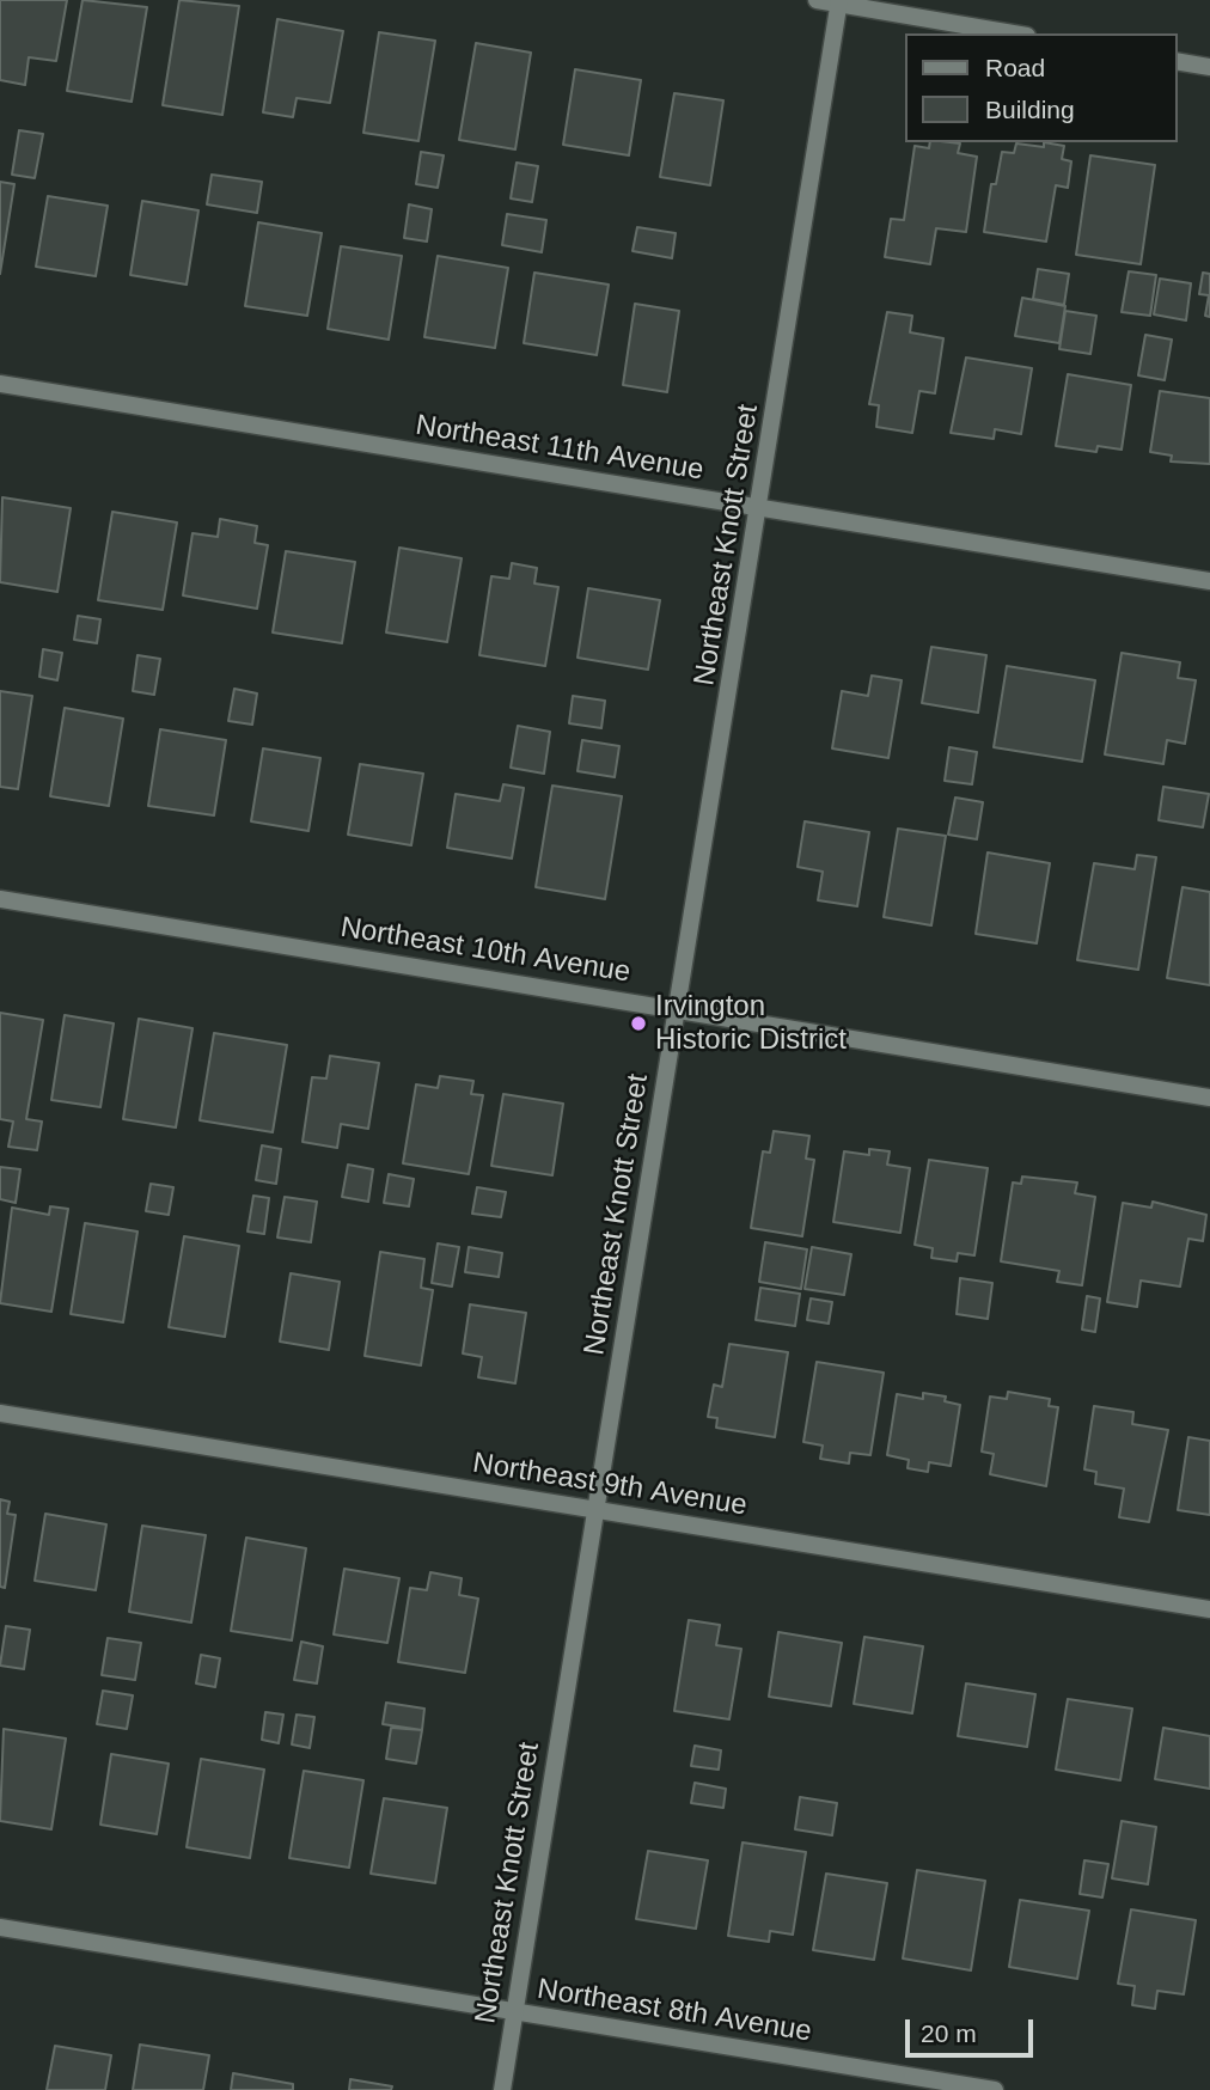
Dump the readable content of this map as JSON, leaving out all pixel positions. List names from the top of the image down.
{
  "streets": {
    "street": [
      "Northeast 11th Avenue",
      "Northeast Knott Street",
      "Northeast 10th Avenue",
      "Northeast 9th Avenue",
      "Northeast 8th Avenue"
    ]
  },
  "crossings": [
    ["Northeast 11th Avenue", "Northeast Knott Street"],
    ["Northeast Knott Street", "Northeast 10th Avenue"],
    ["Northeast Knott Street", "Northeast 9th Avenue"],
    ["Northeast Knott Street", "Northeast 8th Avenue"]
  ],
  "places": ["Irvington Historic District"],
  "legend": ["Road", "Building"],
  "scale_bar": "20 m"
}
